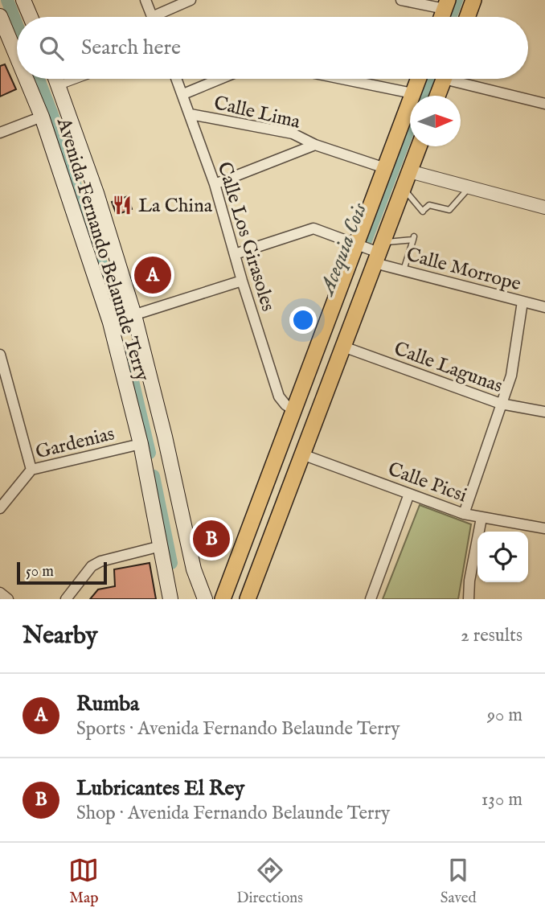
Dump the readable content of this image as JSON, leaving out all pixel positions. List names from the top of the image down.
{
  "streets": {
    "main road": ["Avenida Fernando Belaunde Terry"],
    "street": [
      "Calle Lima",
      "Calle Los Girasoles",
      "Calle Morrope",
      "Calle Lagunas",
      "Gardenias",
      "Calle Picsi"
    ]
  },
  "crossings": [
    ["Calle Lima", "Calle Los Girasoles"],
    ["Calle Los Girasoles", "Calle Morrope"],
    ["Avenida Fernando Belaunde Terry", "Gardenias"]
  ],
  "water": ["Acequia Cois"],
  "places": {
    "restaurant": ["La China"]
  },
  "scale_bar": "50 m",
  "north": "right",
  "page": {
    "search": "Search here",
    "pins": ["A", "B"],
    "scale": "50 m",
    "heading": ["Nearby", "2 results"],
    "list": [
      {
        "mark": "A",
        "name": "Rumba",
        "note": "Sports · Avenida Fernando Belaunde Terry",
        "value": "90 m"
      },
      {
        "mark": "B",
        "name": "Lubricantes El Rey",
        "note": "Shop · Avenida Fernando Belaunde Terry",
        "value": "130 m"
      }
    ],
    "nav": ["Map", "Directions", "Saved"]
  }
}
